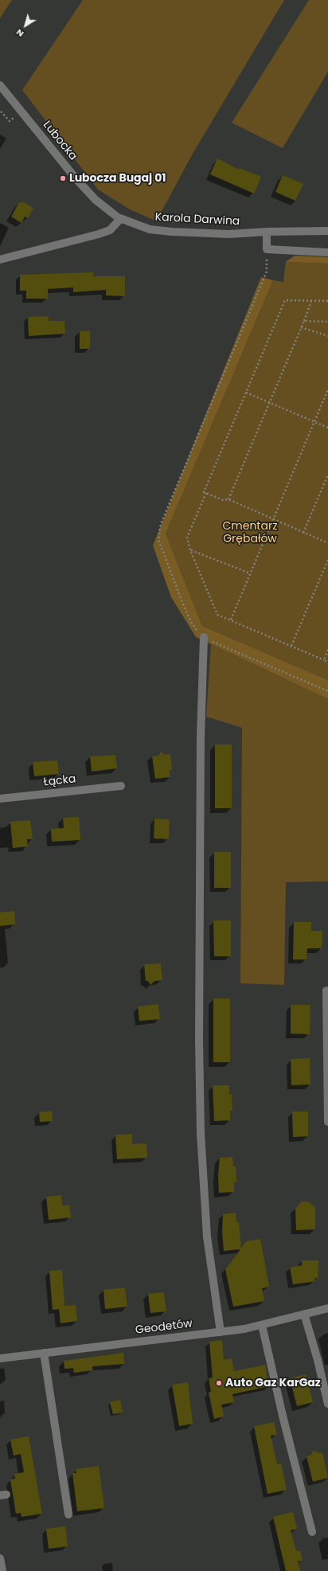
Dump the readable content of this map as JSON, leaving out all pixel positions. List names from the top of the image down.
{
  "streets": {
    "street": [
      "Lubocka",
      "Karola Darwina",
      "Łącka",
      "Geodetów"
    ]
  },
  "crossings": [
    ["Lubocka", "Karola Darwina"]
  ],
  "parks": ["Cmentarz Grębałów"],
  "places": ["Lubocza Bugaj 01", "Auto Gaz KarGaz"],
  "north": "bottom left"
}
